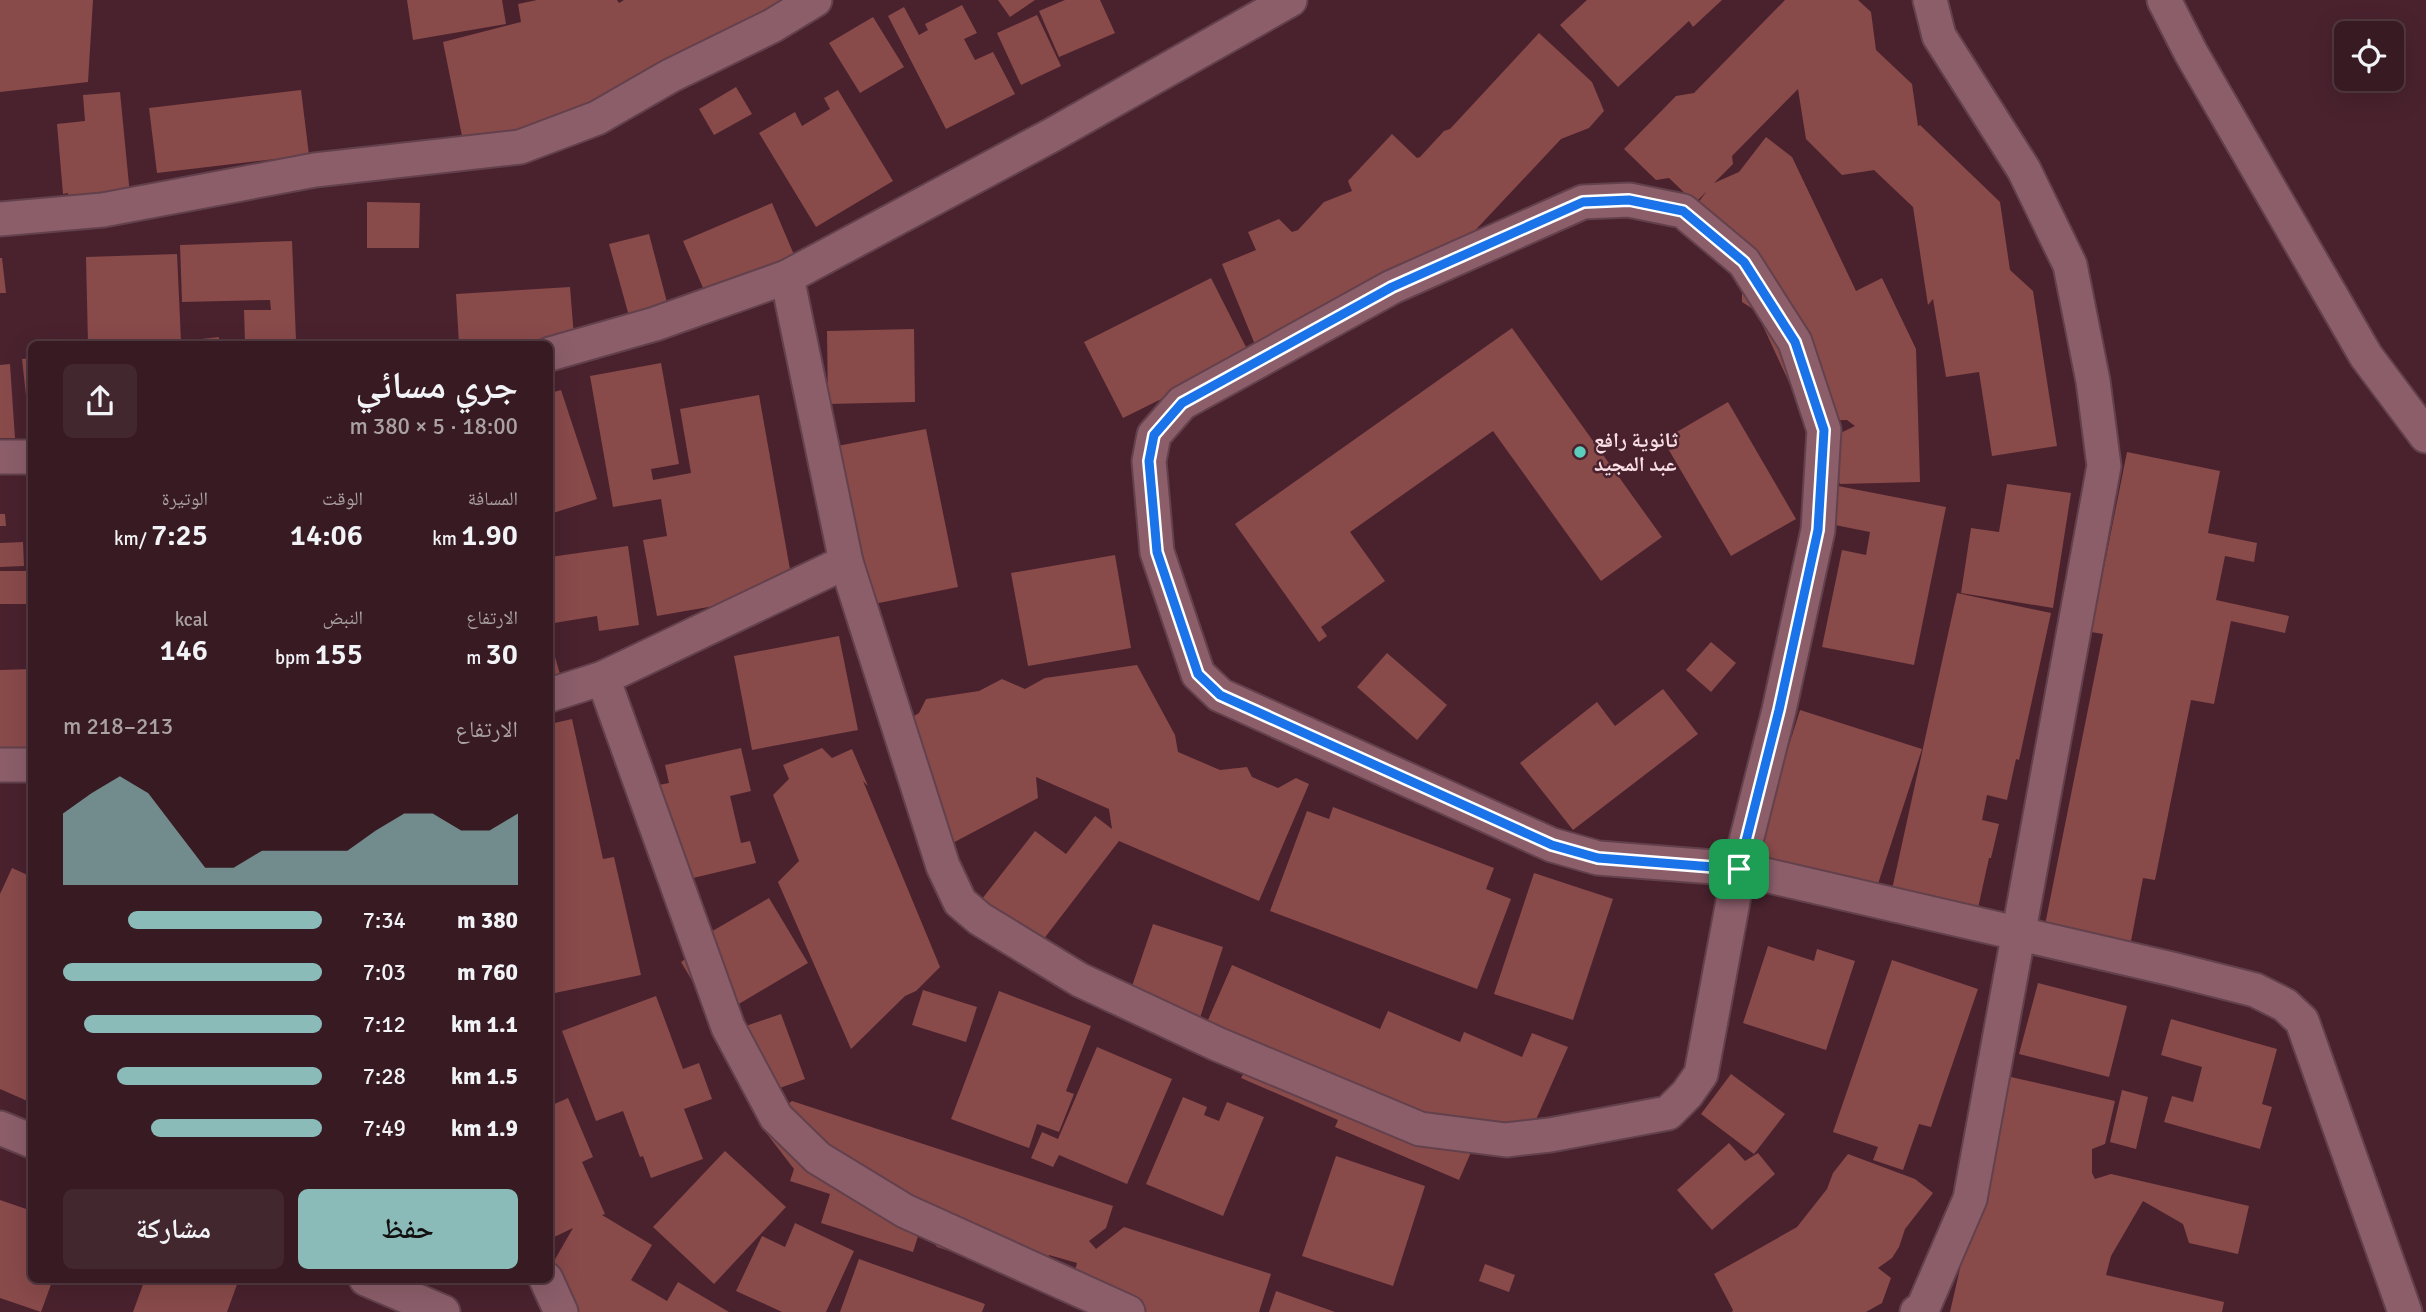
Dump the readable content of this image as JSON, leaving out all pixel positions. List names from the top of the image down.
{
  "places": ["ثانوية رافع عبد المجيد"],
  "page": {
    "heading": ["جري مسائي", "18:00 · 5 × 380 m"],
    "stats": [
      ["المسافة", "1.90 km"],
      ["الوقت", "14:06"],
      ["الوتيرة", "7:25 /km"],
      ["الارتفاع", "30 m"],
      ["النبض", "155 bpm"],
      ["kcal", "146"]
    ],
    "chart": ["الارتفاع", "213–218 m"],
    "list": [
      {
        "name": "380 m",
        "note": "7:34"
      },
      {
        "name": "760 m",
        "note": "7:03"
      },
      {
        "name": "1.1 km",
        "note": "7:12"
      },
      {
        "name": "1.5 km",
        "note": "7:28"
      },
      {
        "name": "1.9 km",
        "note": "7:49"
      }
    ],
    "buttons": ["حفظ", "مشاركة"]
  }
}
